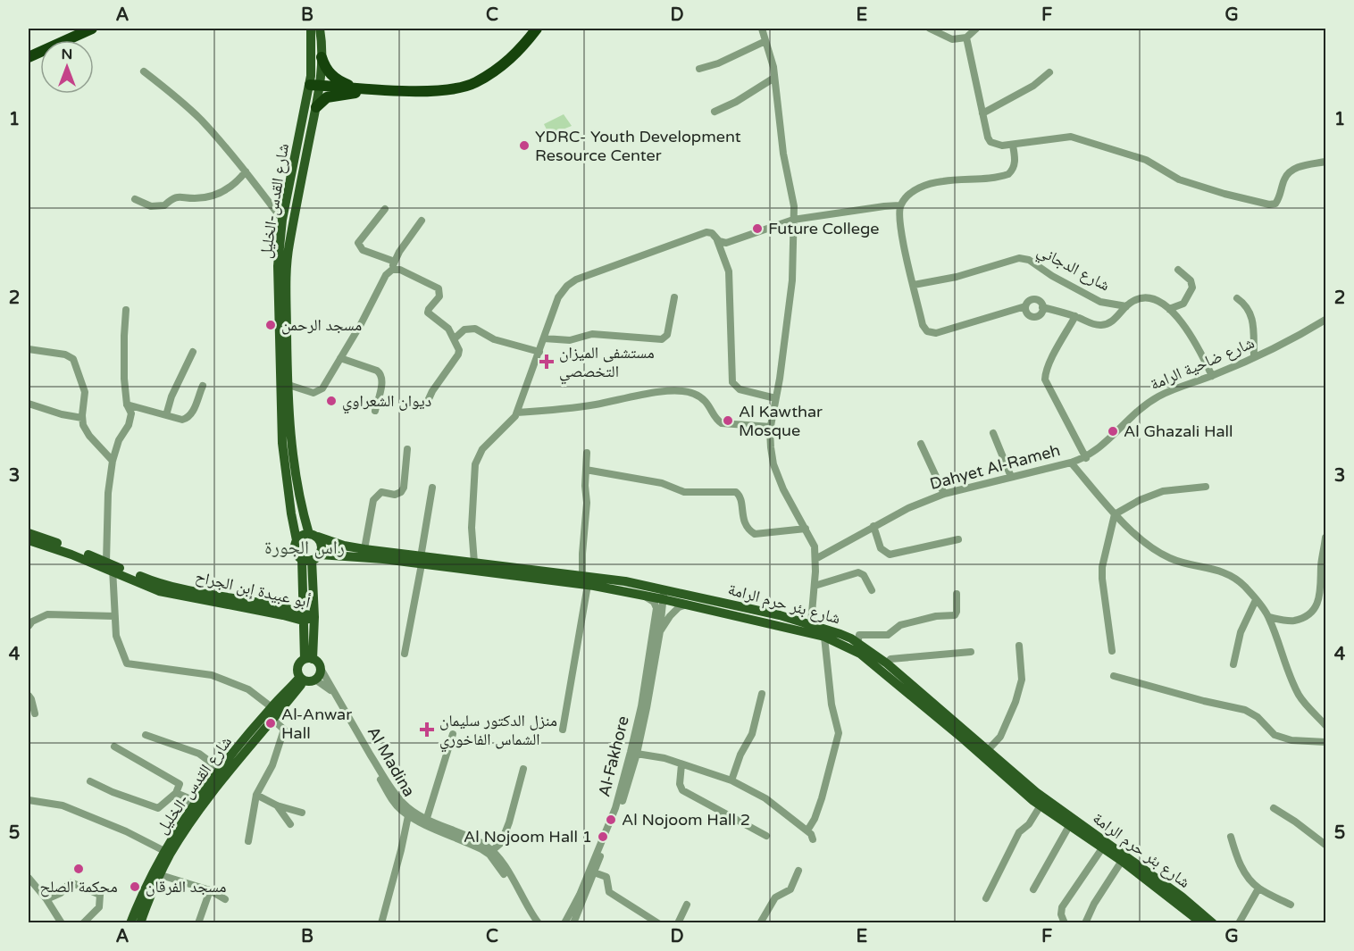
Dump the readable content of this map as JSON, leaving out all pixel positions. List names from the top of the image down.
{
  "streets": {
    "main road": ["شارع القدس-الخليل", "أبو عبيدة إبن الجراح", "شارع بئر حرم الرامة"],
    "street": [
      "شارع الدجاني",
      "شارع ضاحية الرامة",
      "Dahyet Al-Rameh",
      "Al-Fakhore",
      "Al Madina"
    ]
  },
  "crossings": [
    ["شارع القدس-الخليل", "شارع بئر حرم الرامة"],
    ["شارع ضاحية الرامة", "Dahyet Al-Rameh"],
    ["شارع بئر حرم الرامة", "Al-Fakhore"]
  ],
  "districts": ["راس الجورة"],
  "places": {
    "other": [
      "YDRC- Youth Development Resource Center",
      "Future College",
      "مسجد الرحمن",
      "ديوان الشعراوي",
      "Al Kawthar Mosque",
      "Al Ghazali Hall",
      "Al-Anwar Hall",
      "Al Nojoom Hall 2",
      "Al Nojoom Hall 1",
      "محكمة الصلح",
      "مسجد الفرقان"
    ],
    "health": ["مستشفى الميزان التخصصي", "منزل الدكتور سليمان الشماس الفاخوري"]
  },
  "north": "top",
  "grid": {
    "columns": [
      "A",
      "B",
      "C",
      "D",
      "E",
      "F",
      "G"
    ],
    "rows": [
      "1",
      "2",
      "3",
      "4",
      "5"
    ]
  }
}
